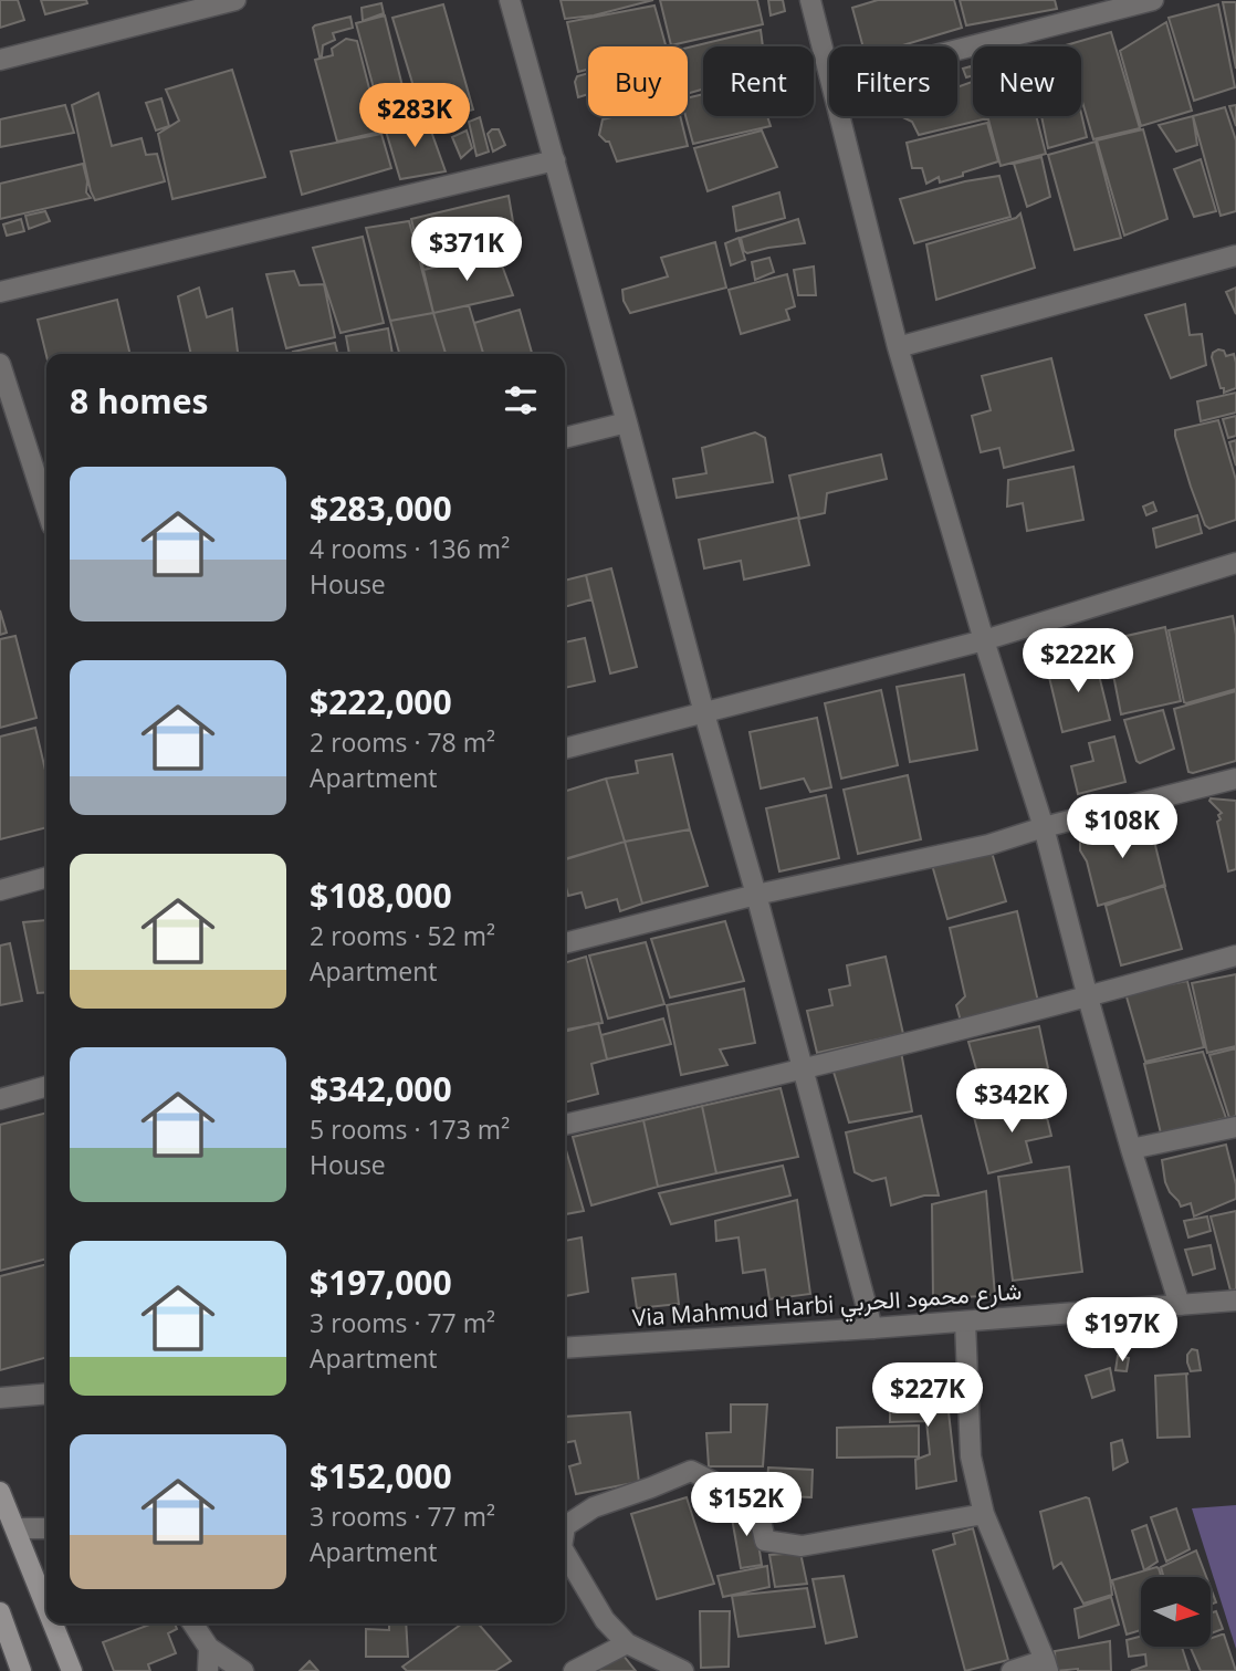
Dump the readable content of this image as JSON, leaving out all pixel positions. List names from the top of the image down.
{
  "streets": {
    "street": ["Via Mahmud Harbi شارع محمود الحربي"]
  },
  "north": "right",
  "page": {
    "chip": [
      "Buy",
      "Rent",
      "Filters",
      "New"
    ],
    "price": [
      "$283K",
      "$371K",
      "$222K",
      "$108K",
      "$342K",
      "$197K",
      "$227K",
      "$152K"
    ],
    "heading": "8 homes",
    "list": [
      {
        "name": "$283,000",
        "note": "4 rooms · 136 m² · House"
      },
      {
        "name": "$222,000",
        "note": "2 rooms · 78 m² · Apartment"
      },
      {
        "name": "$108,000",
        "note": "2 rooms · 52 m² · Apartment"
      },
      {
        "name": "$342,000",
        "note": "5 rooms · 173 m² · House"
      },
      {
        "name": "$197,000",
        "note": "3 rooms · 77 m² · Apartment"
      },
      {
        "name": "$152,000",
        "note": "3 rooms · 77 m² · Apartment"
      }
    ]
  }
}
